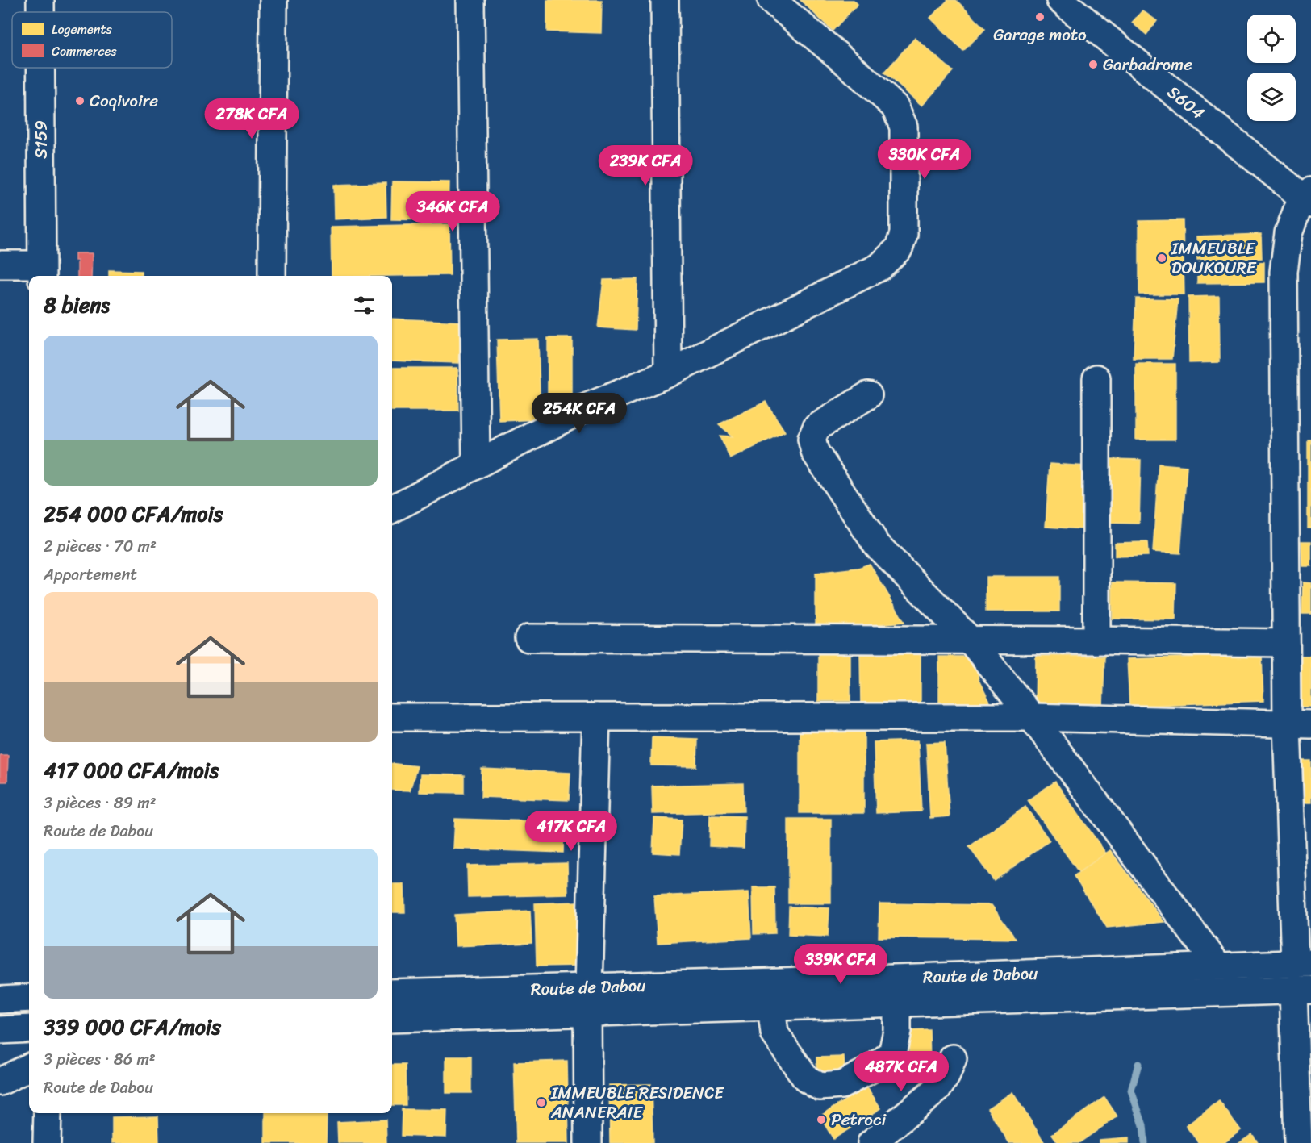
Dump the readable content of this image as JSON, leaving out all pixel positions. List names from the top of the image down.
{
  "streets": {
    "street": ["S604", "S159", "Route de Dabou"]
  },
  "places": [
    "Garage moto",
    "Garbadrome",
    "Coqivoire",
    "IMMEUBLE DOUKOURE",
    "IMMEUBLE RESIDENCE ANANERAIE",
    "Petroci"
  ],
  "legend": ["Logements", "Commerces"],
  "page": {
    "price": [
      "278K CFA",
      "330K CFA",
      "239K CFA",
      "346K CFA",
      "254K CFA",
      "417K CFA",
      "339K CFA",
      "487K CFA"
    ],
    "heading": "8 biens",
    "list": [
      {
        "name": "254 000 CFA/mois",
        "note": "2 pièces · 70 m² · Appartement"
      },
      {
        "name": "417 000 CFA/mois",
        "note": "3 pièces · 89 m² · Route de Dabou"
      },
      {
        "name": "339 000 CFA/mois",
        "note": "3 pièces · 86 m² · Route de Dabou"
      }
    ]
  }
}
